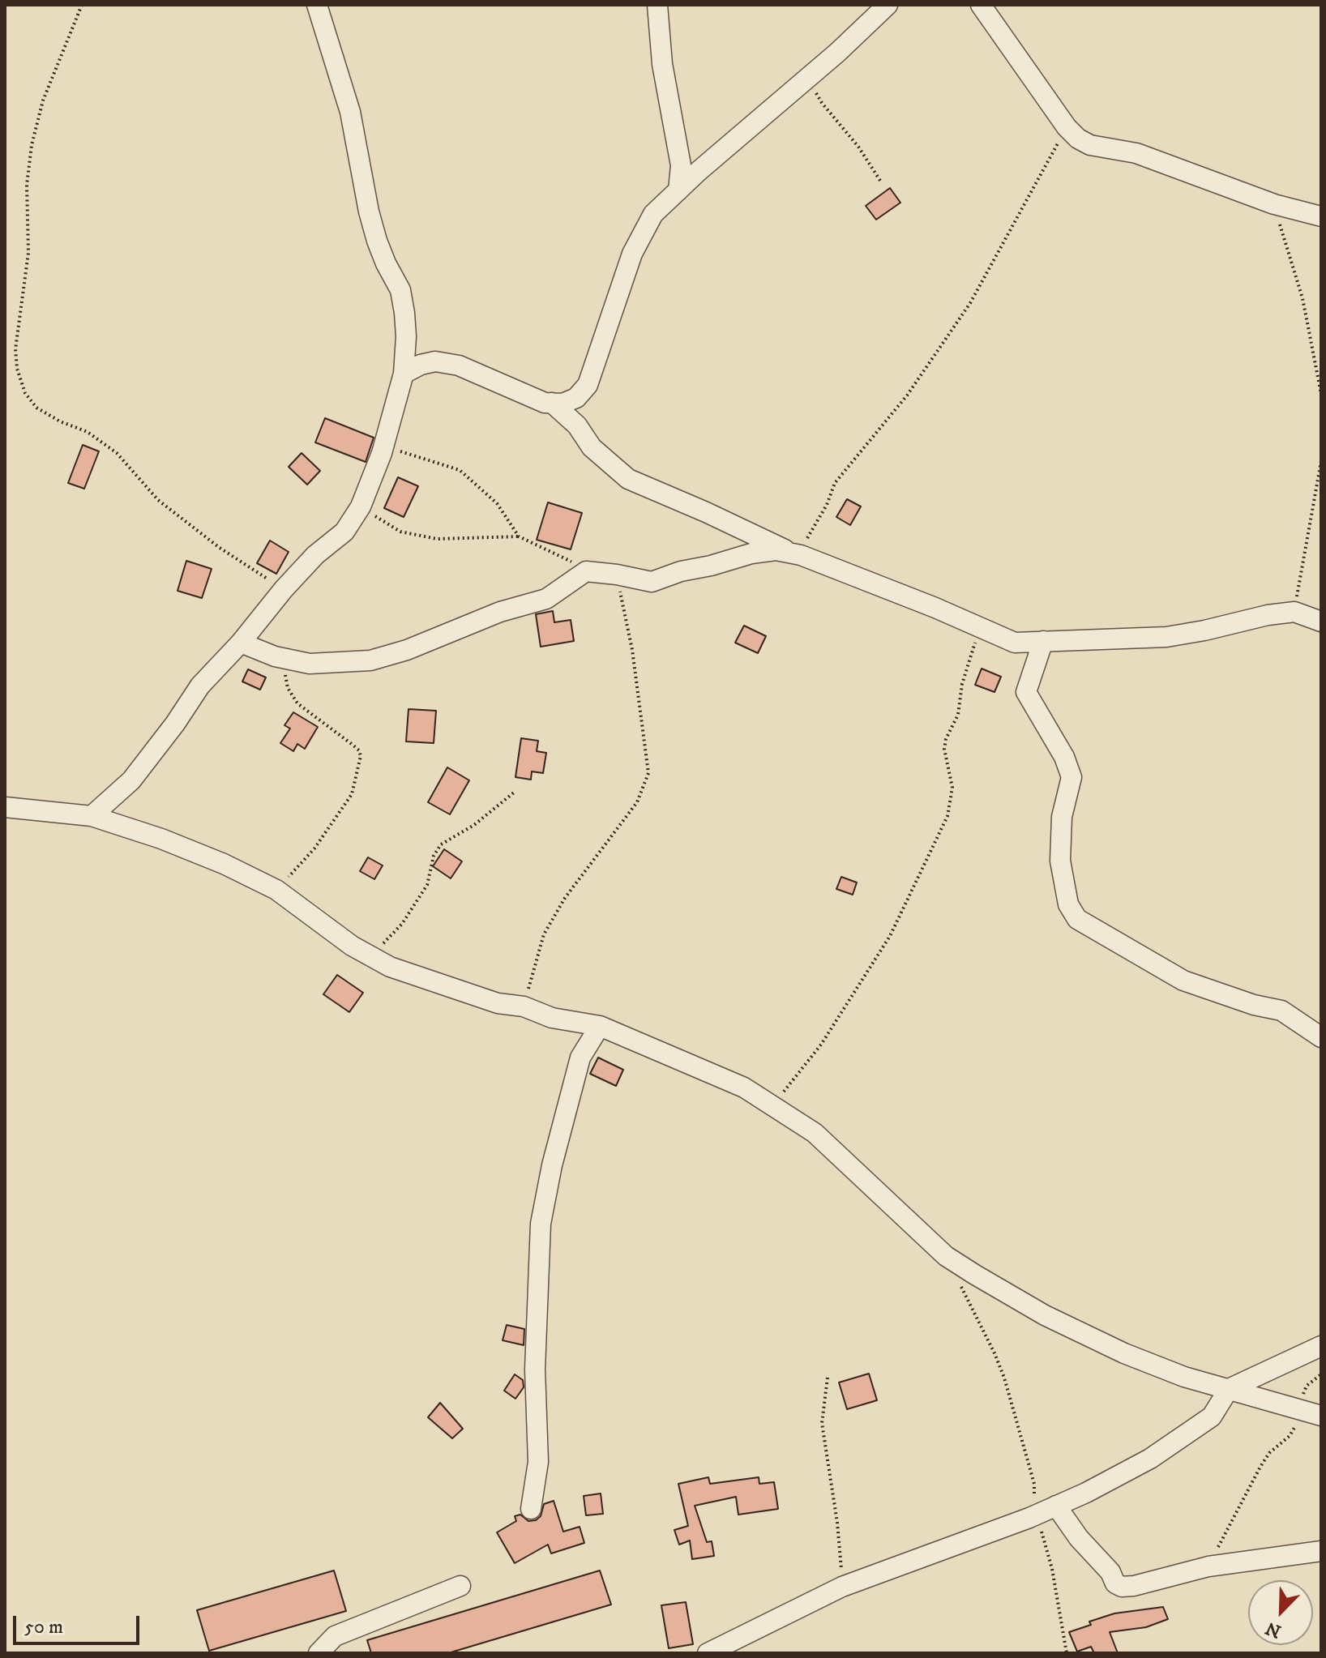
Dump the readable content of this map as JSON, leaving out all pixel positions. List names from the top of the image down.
{
  "scale_bar": "50 m",
  "north": "bottom left"
}
